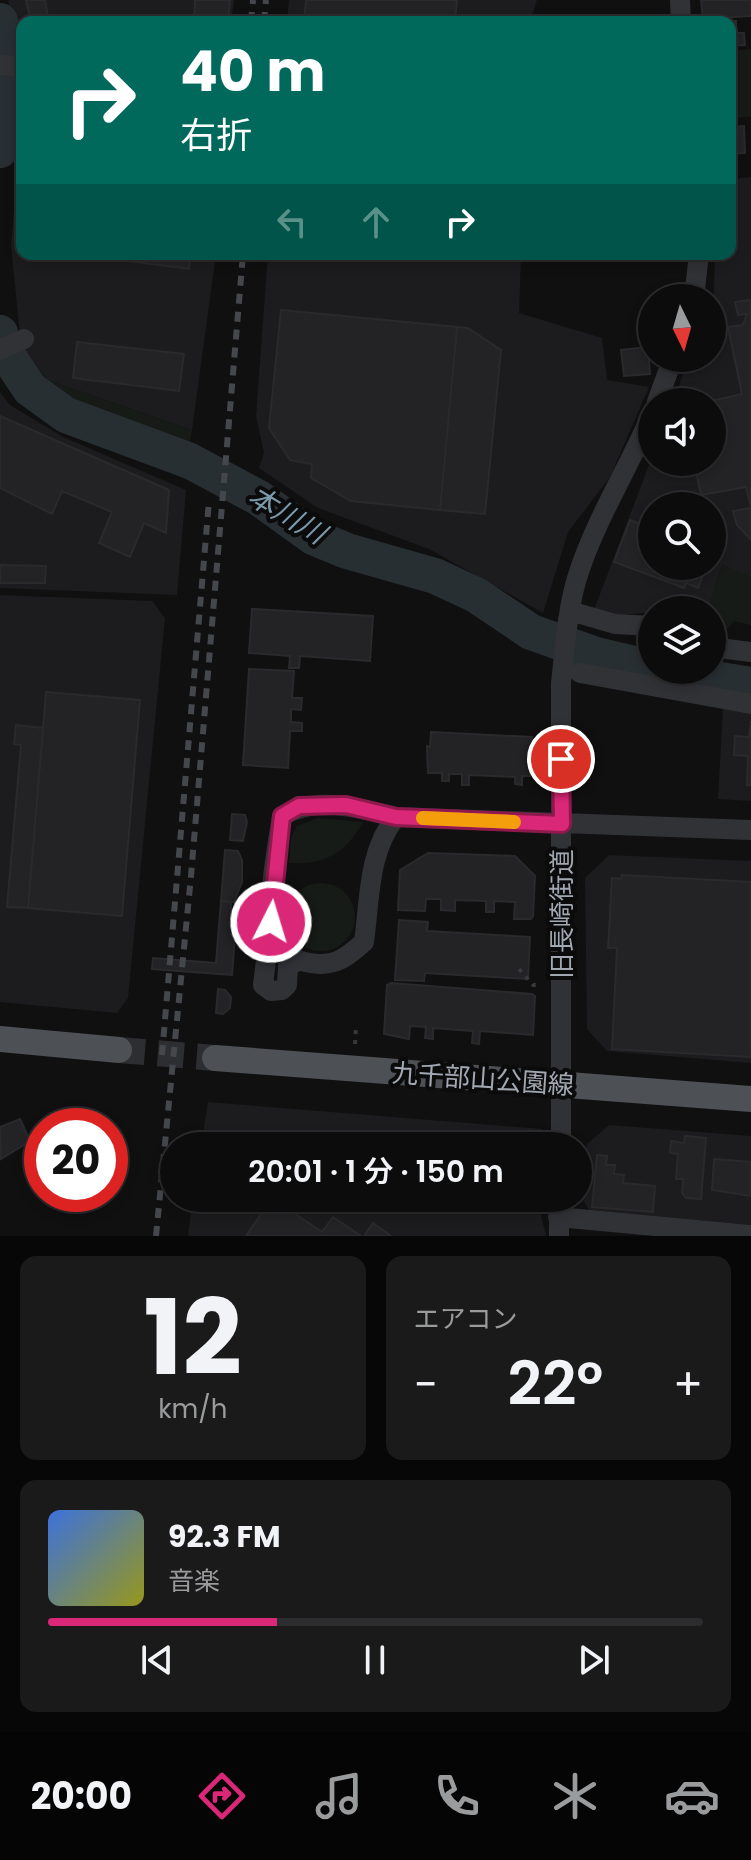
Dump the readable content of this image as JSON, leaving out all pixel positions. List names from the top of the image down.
{
  "streets": {
    "main road": ["九千部山公園線"],
    "street": ["旧長崎街道"]
  },
  "crossings": [
    ["旧長崎街道", "九千部山公園線"]
  ],
  "water": ["本川川"],
  "north": "bottom",
  "page": {
    "turn": ["40 m", "右折"],
    "limit": "20",
    "trip": "20:01 · 1 分 · 150 m",
    "tile": [
      ["12", "km/h"],
      "エアコン"
    ],
    "heat": ["−", "22°", "+"],
    "song": ["92.3 FM", "音楽"],
    "tabs": "20:00"
  }
}
